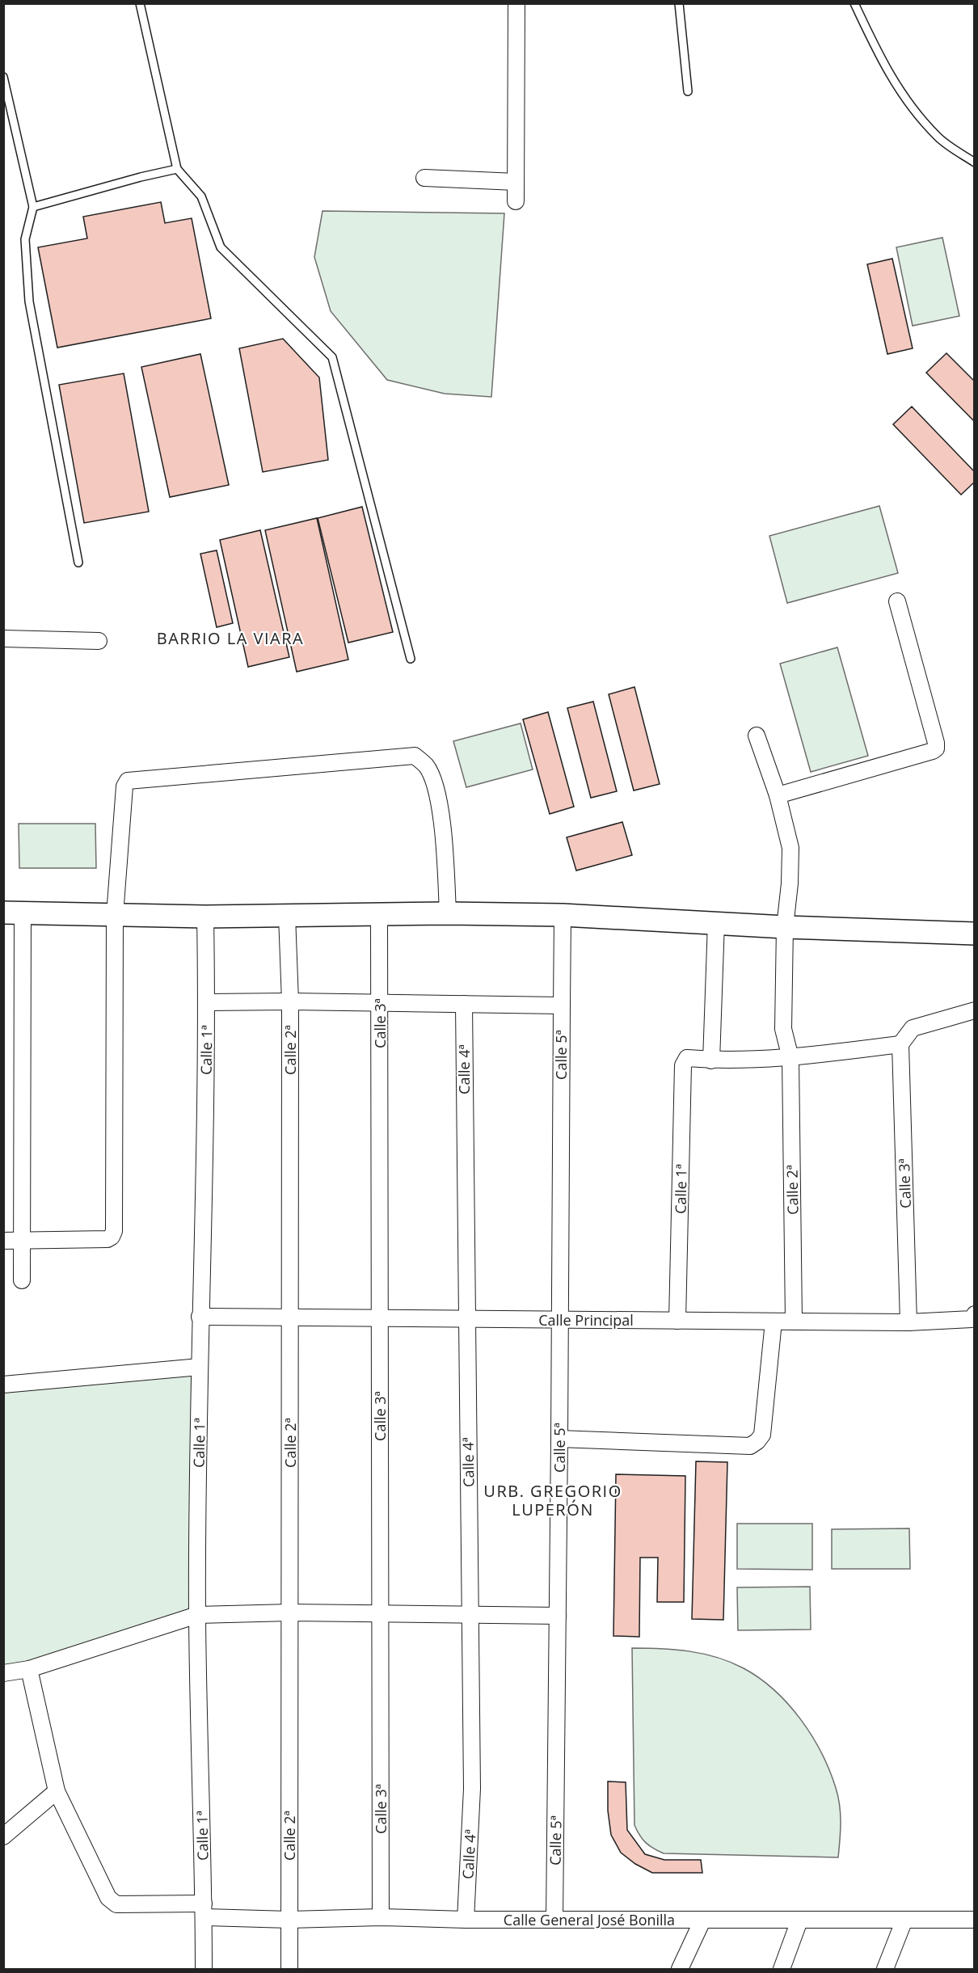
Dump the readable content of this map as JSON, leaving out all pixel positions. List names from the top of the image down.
{
  "streets": {
    "street": [
      "Calle 3ª",
      "Calle 1ª",
      "Calle 2ª",
      "Calle 5ª",
      "Calle 4ª",
      "Calle Principal",
      "Calle General José Bonilla"
    ]
  },
  "crossings": [
    ["Calle 3ª", "Calle Principal"],
    ["Calle 3ª", "Calle General José Bonilla"],
    ["Calle 1ª", "Calle Principal"],
    ["Calle 1ª", "Calle General José Bonilla"],
    ["Calle 2ª", "Calle Principal"],
    ["Calle 2ª", "Calle General José Bonilla"],
    ["Calle 5ª", "Calle Principal"],
    ["Calle 5ª", "Calle General José Bonilla"],
    ["Calle 4ª", "Calle Principal"],
    ["Calle 4ª", "Calle General José Bonilla"]
  ],
  "districts": ["BARRIO LA VIARA", "URB. GREGORIO LUPERÓN"]
}
